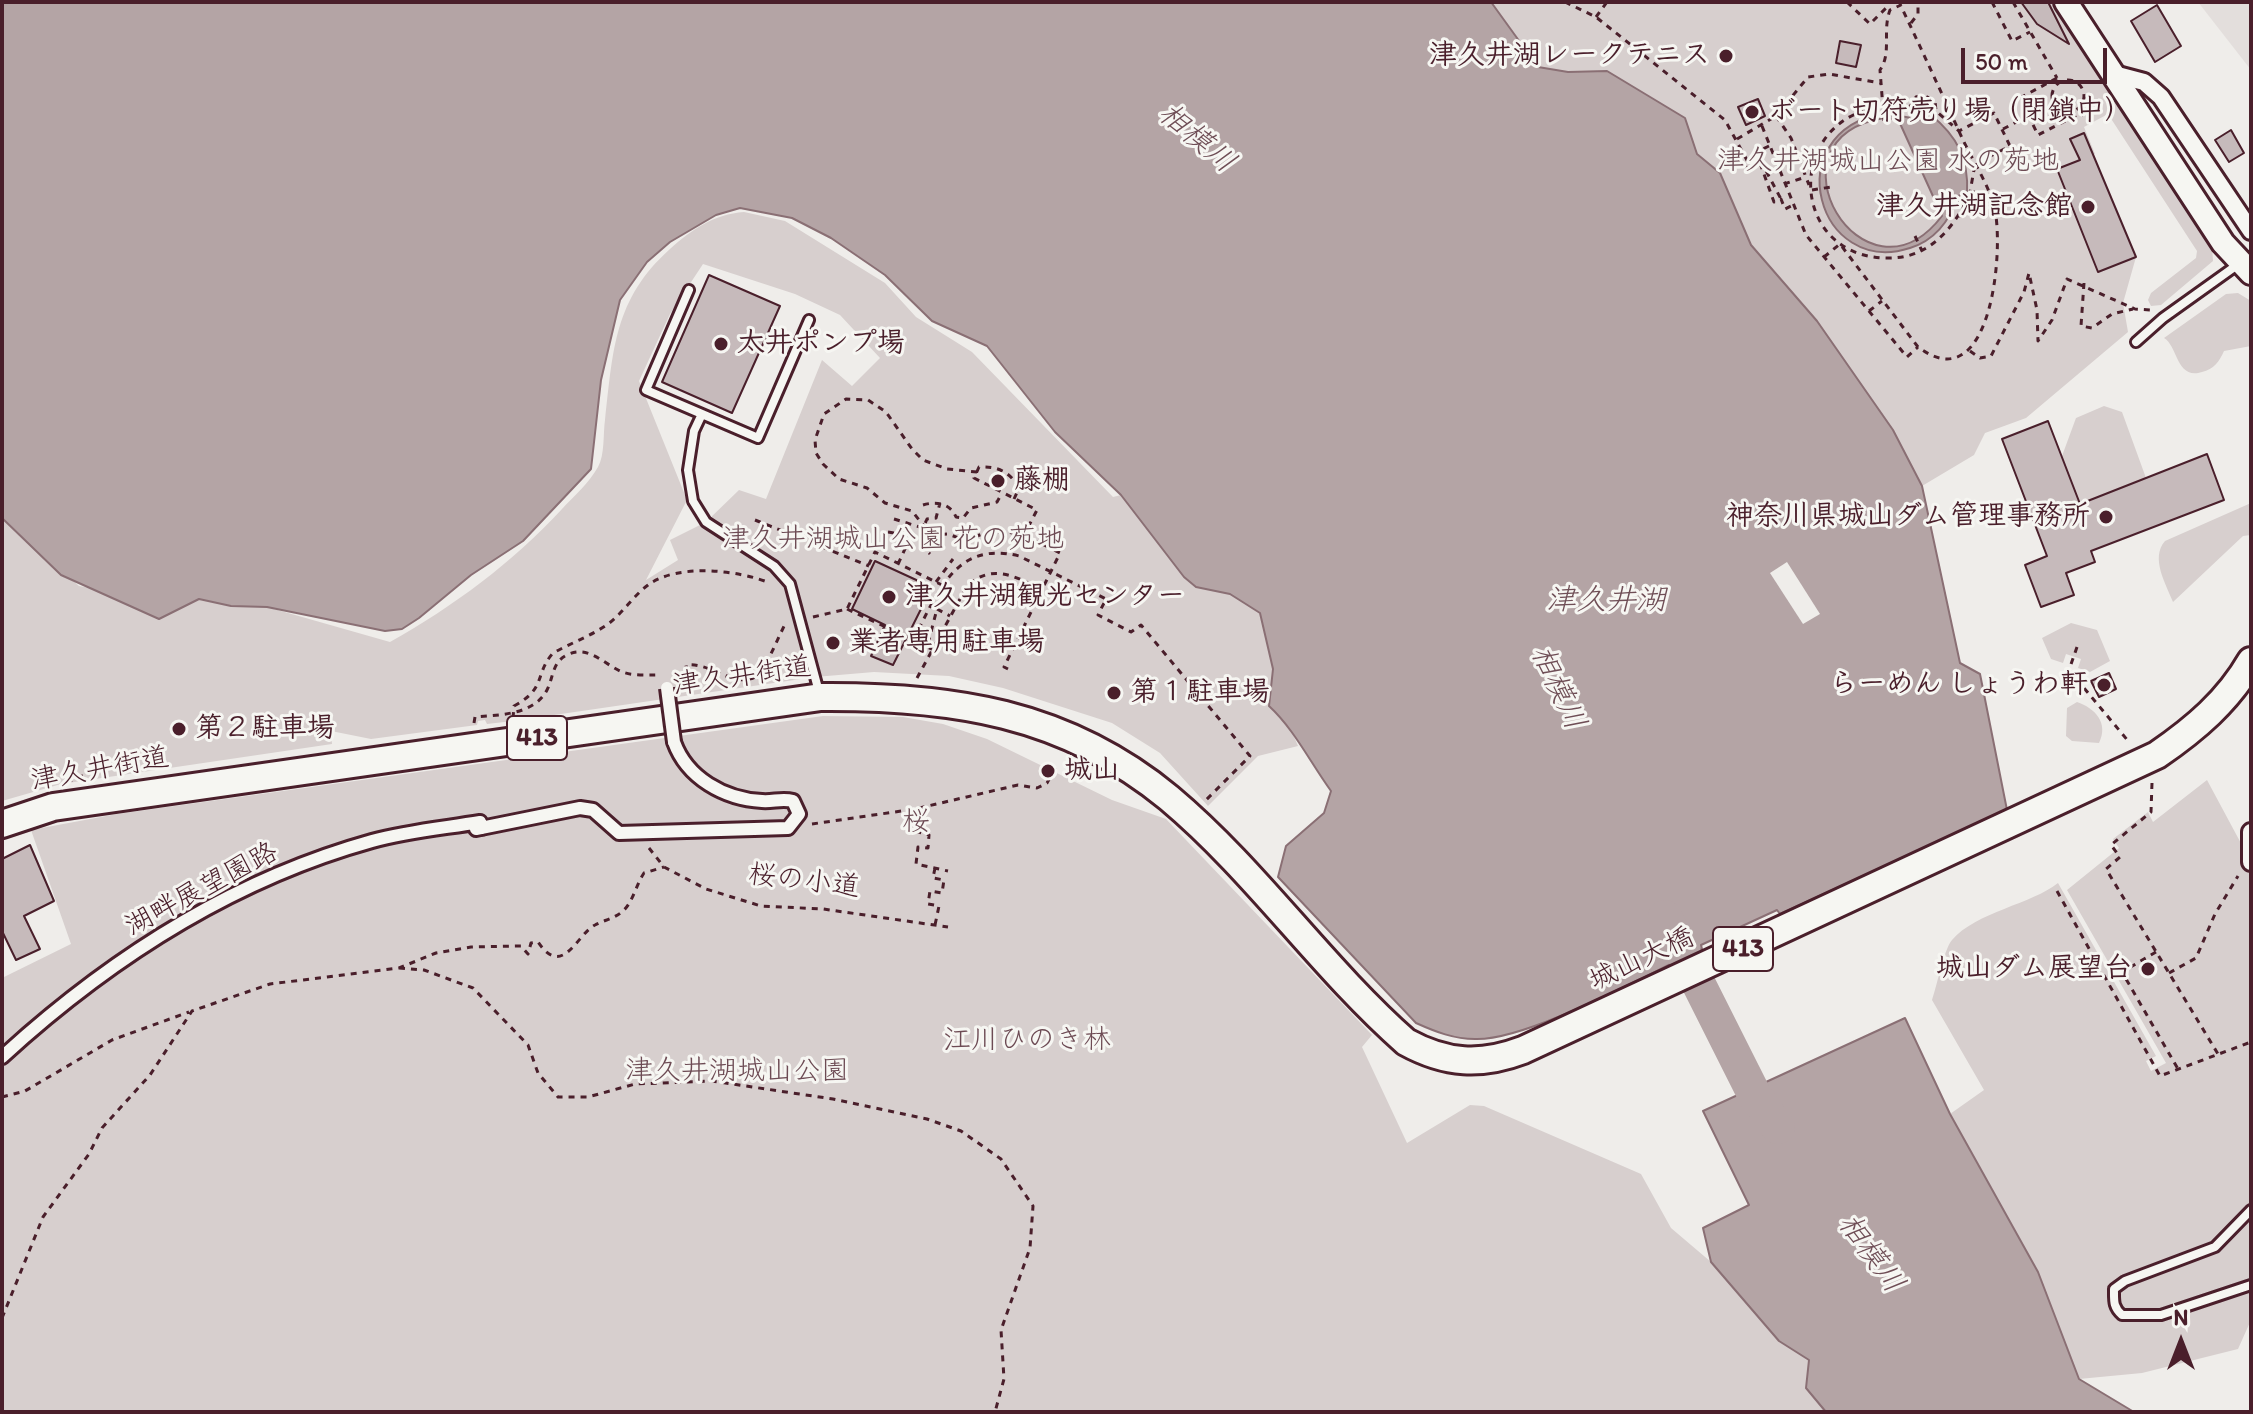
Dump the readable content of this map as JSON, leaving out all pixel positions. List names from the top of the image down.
{
  "streets": {
    "highway": ["津久井街道", "413", "城山大橋"],
    "street": ["桜の小道", "湖畔展望園路"]
  },
  "crossings": [
    ["津久井街道", "城山大橋"],
    ["413", "城山大橋"],
    ["桜の小道", "湖畔展望園路"]
  ],
  "water": ["相模川", "津久井湖"],
  "parks": [
    "津久井湖城山公園 水の苑地",
    "津久井湖城山公園 花の苑地",
    "桜",
    "江川ひのき林",
    "津久井湖城山公園"
  ],
  "places": [
    "津久井湖レークテニス",
    "ボート切符売り場（閉鎖中）",
    "津久井湖記念館",
    "太井ポンプ場",
    "藤棚",
    "神奈川県城山ダム管理事務所",
    "津久井湖観光センター",
    "業者専用駐車場",
    "らーめん しょうわ軒",
    "第１駐車場",
    "第２駐車場",
    "城山",
    "城山ダム展望台"
  ],
  "scale_bar": "50 m",
  "north": "top"
}
